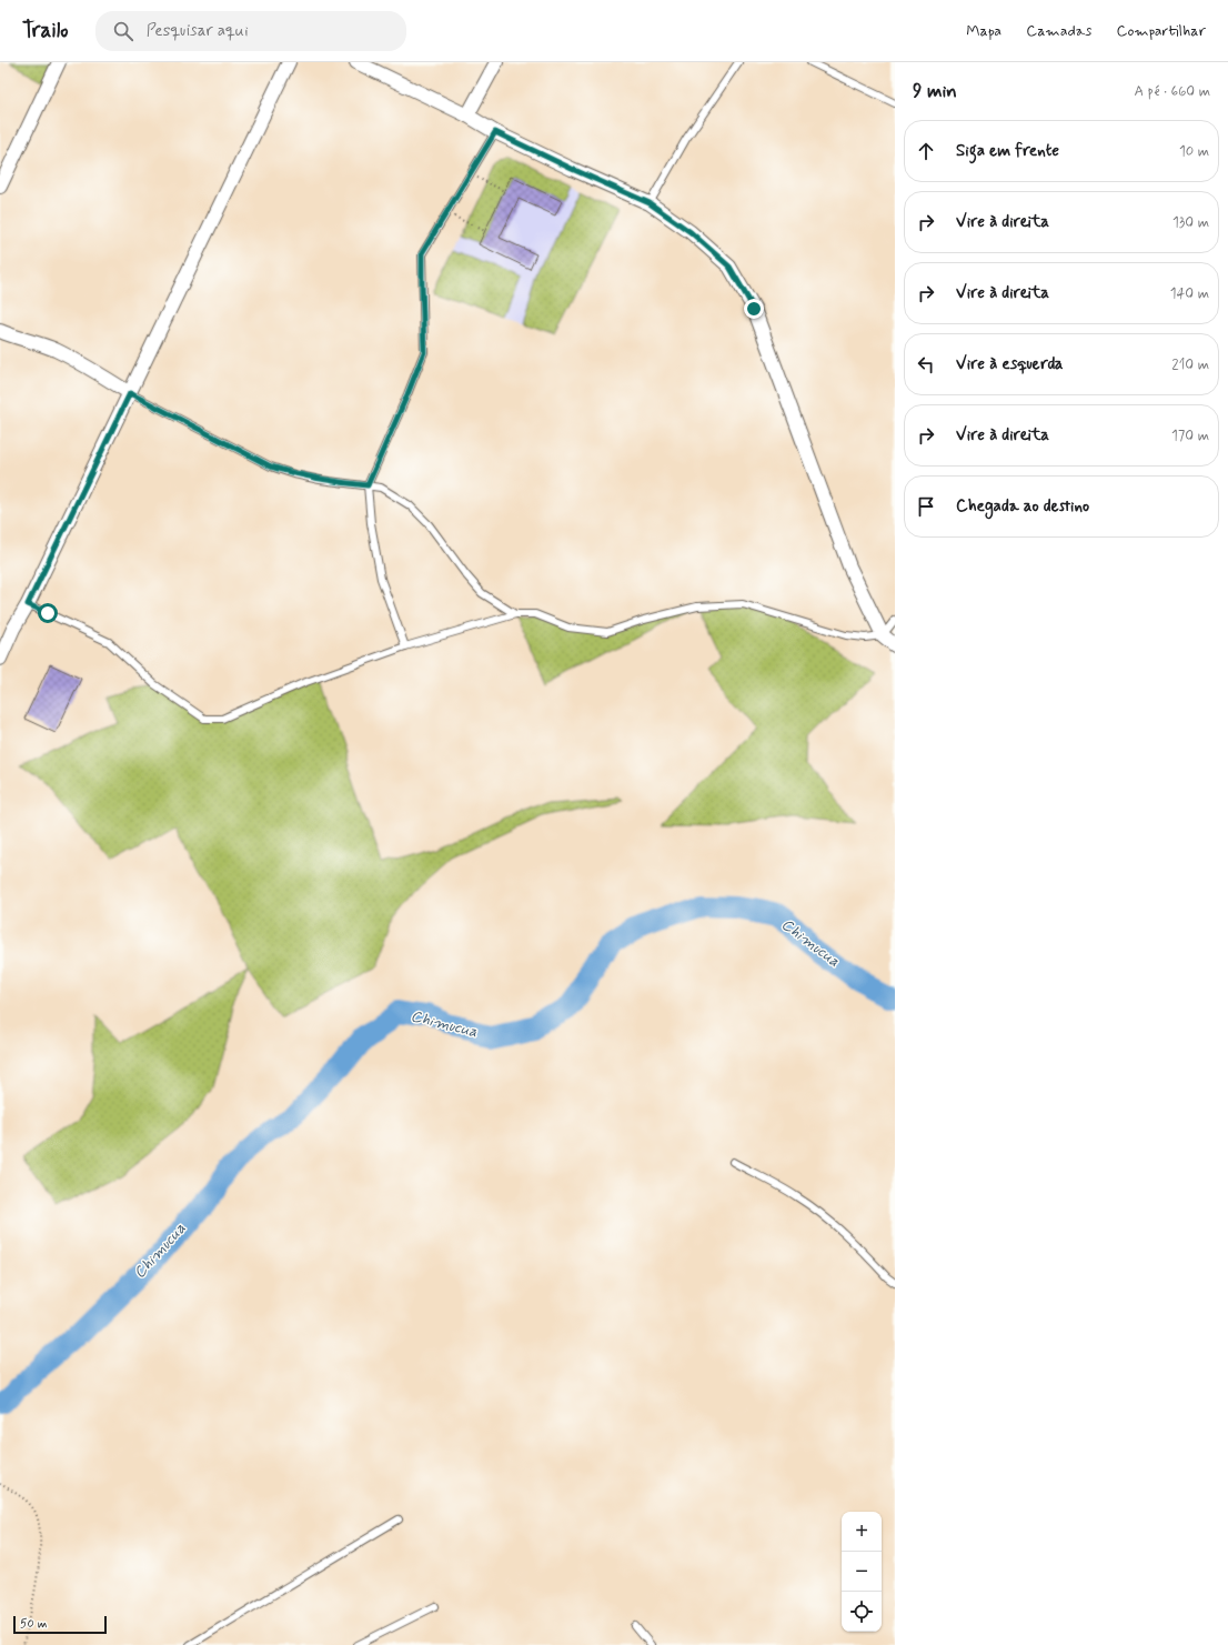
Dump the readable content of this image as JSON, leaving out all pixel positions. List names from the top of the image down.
{
  "water": ["Chimucua"],
  "scale_bar": "50 m",
  "page": {
    "header": "Trailo",
    "search": "Pesquisar aqui",
    "nav": ["Mapa", "Camadas", "Compartilhar"],
    "heading": ["9 min", "A pé · 660 m"],
    "list": [
      ["Siga em frente", "10 m"],
      ["Vire à direita", "130 m"],
      ["Vire à direita", "140 m"],
      ["Vire à esquerda", "210 m"],
      ["Vire à direita", "170 m"],
      "Chegada ao destino"
    ],
    "map_buttons": ["+", "−"],
    "scale": "50 m"
  }
}
